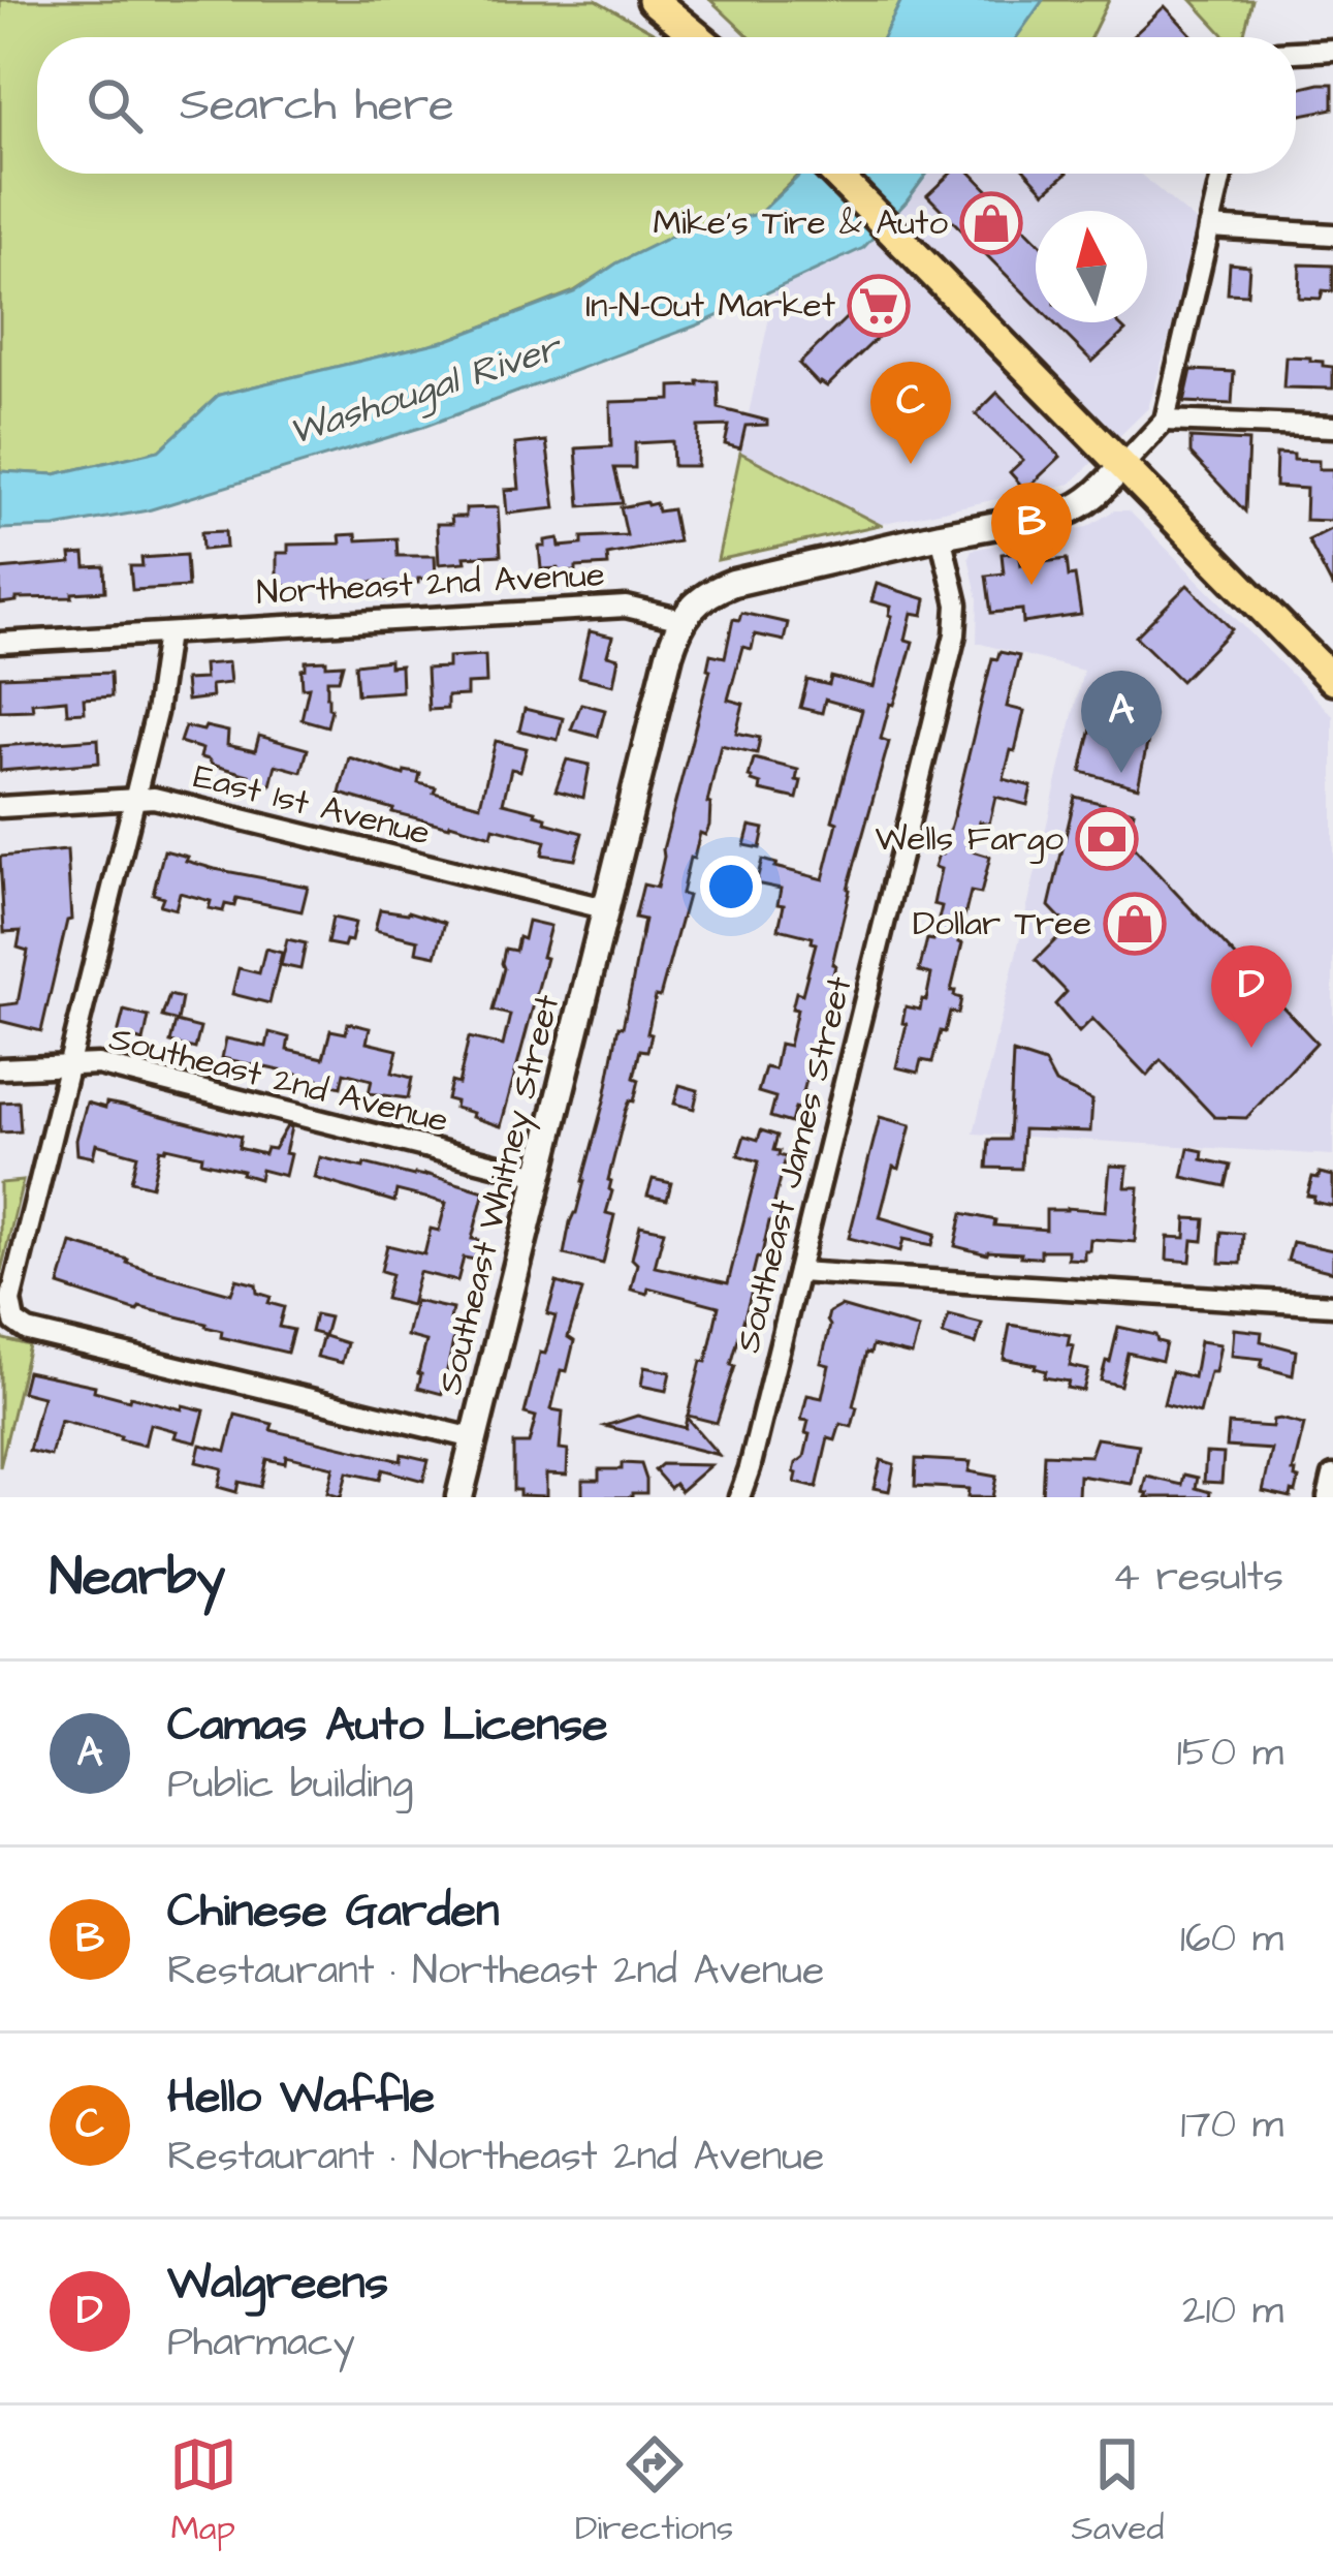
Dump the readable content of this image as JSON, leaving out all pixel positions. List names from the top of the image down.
{
  "streets": {
    "street": [
      "Northeast 2nd Avenue",
      "East 1st Avenue",
      "Southeast 2nd Avenue",
      "Southeast James Street",
      "Southeast Whitney Street"
    ]
  },
  "crossings": [
    ["Northeast 2nd Avenue", "Southeast Whitney Street"],
    ["East 1st Avenue", "Southeast Whitney Street"],
    ["Southeast 2nd Avenue", "Southeast Whitney Street"]
  ],
  "water": ["Washougal River"],
  "places": {
    "shop": ["Mike's Tire & Auto", "Dollar Tree"],
    "supermarket": ["In-N-Out Market"],
    "bank": ["Wells Fargo"]
  },
  "north": "top",
  "page": {
    "search": "Search here",
    "pins": [
      "C",
      "B",
      "A",
      "D"
    ],
    "heading": ["Nearby", "4 results"],
    "list": [
      {
        "mark": "A",
        "name": "Camas Auto License",
        "note": "Public building",
        "value": "150 m"
      },
      {
        "mark": "B",
        "name": "Chinese Garden",
        "note": "Restaurant · Northeast 2nd Avenue",
        "value": "160 m"
      },
      {
        "mark": "C",
        "name": "Hello Waffle",
        "note": "Restaurant · Northeast 2nd Avenue",
        "value": "170 m"
      },
      {
        "mark": "D",
        "name": "Walgreens",
        "note": "Pharmacy",
        "value": "210 m"
      }
    ],
    "nav": ["Map", "Directions", "Saved"]
  }
}
